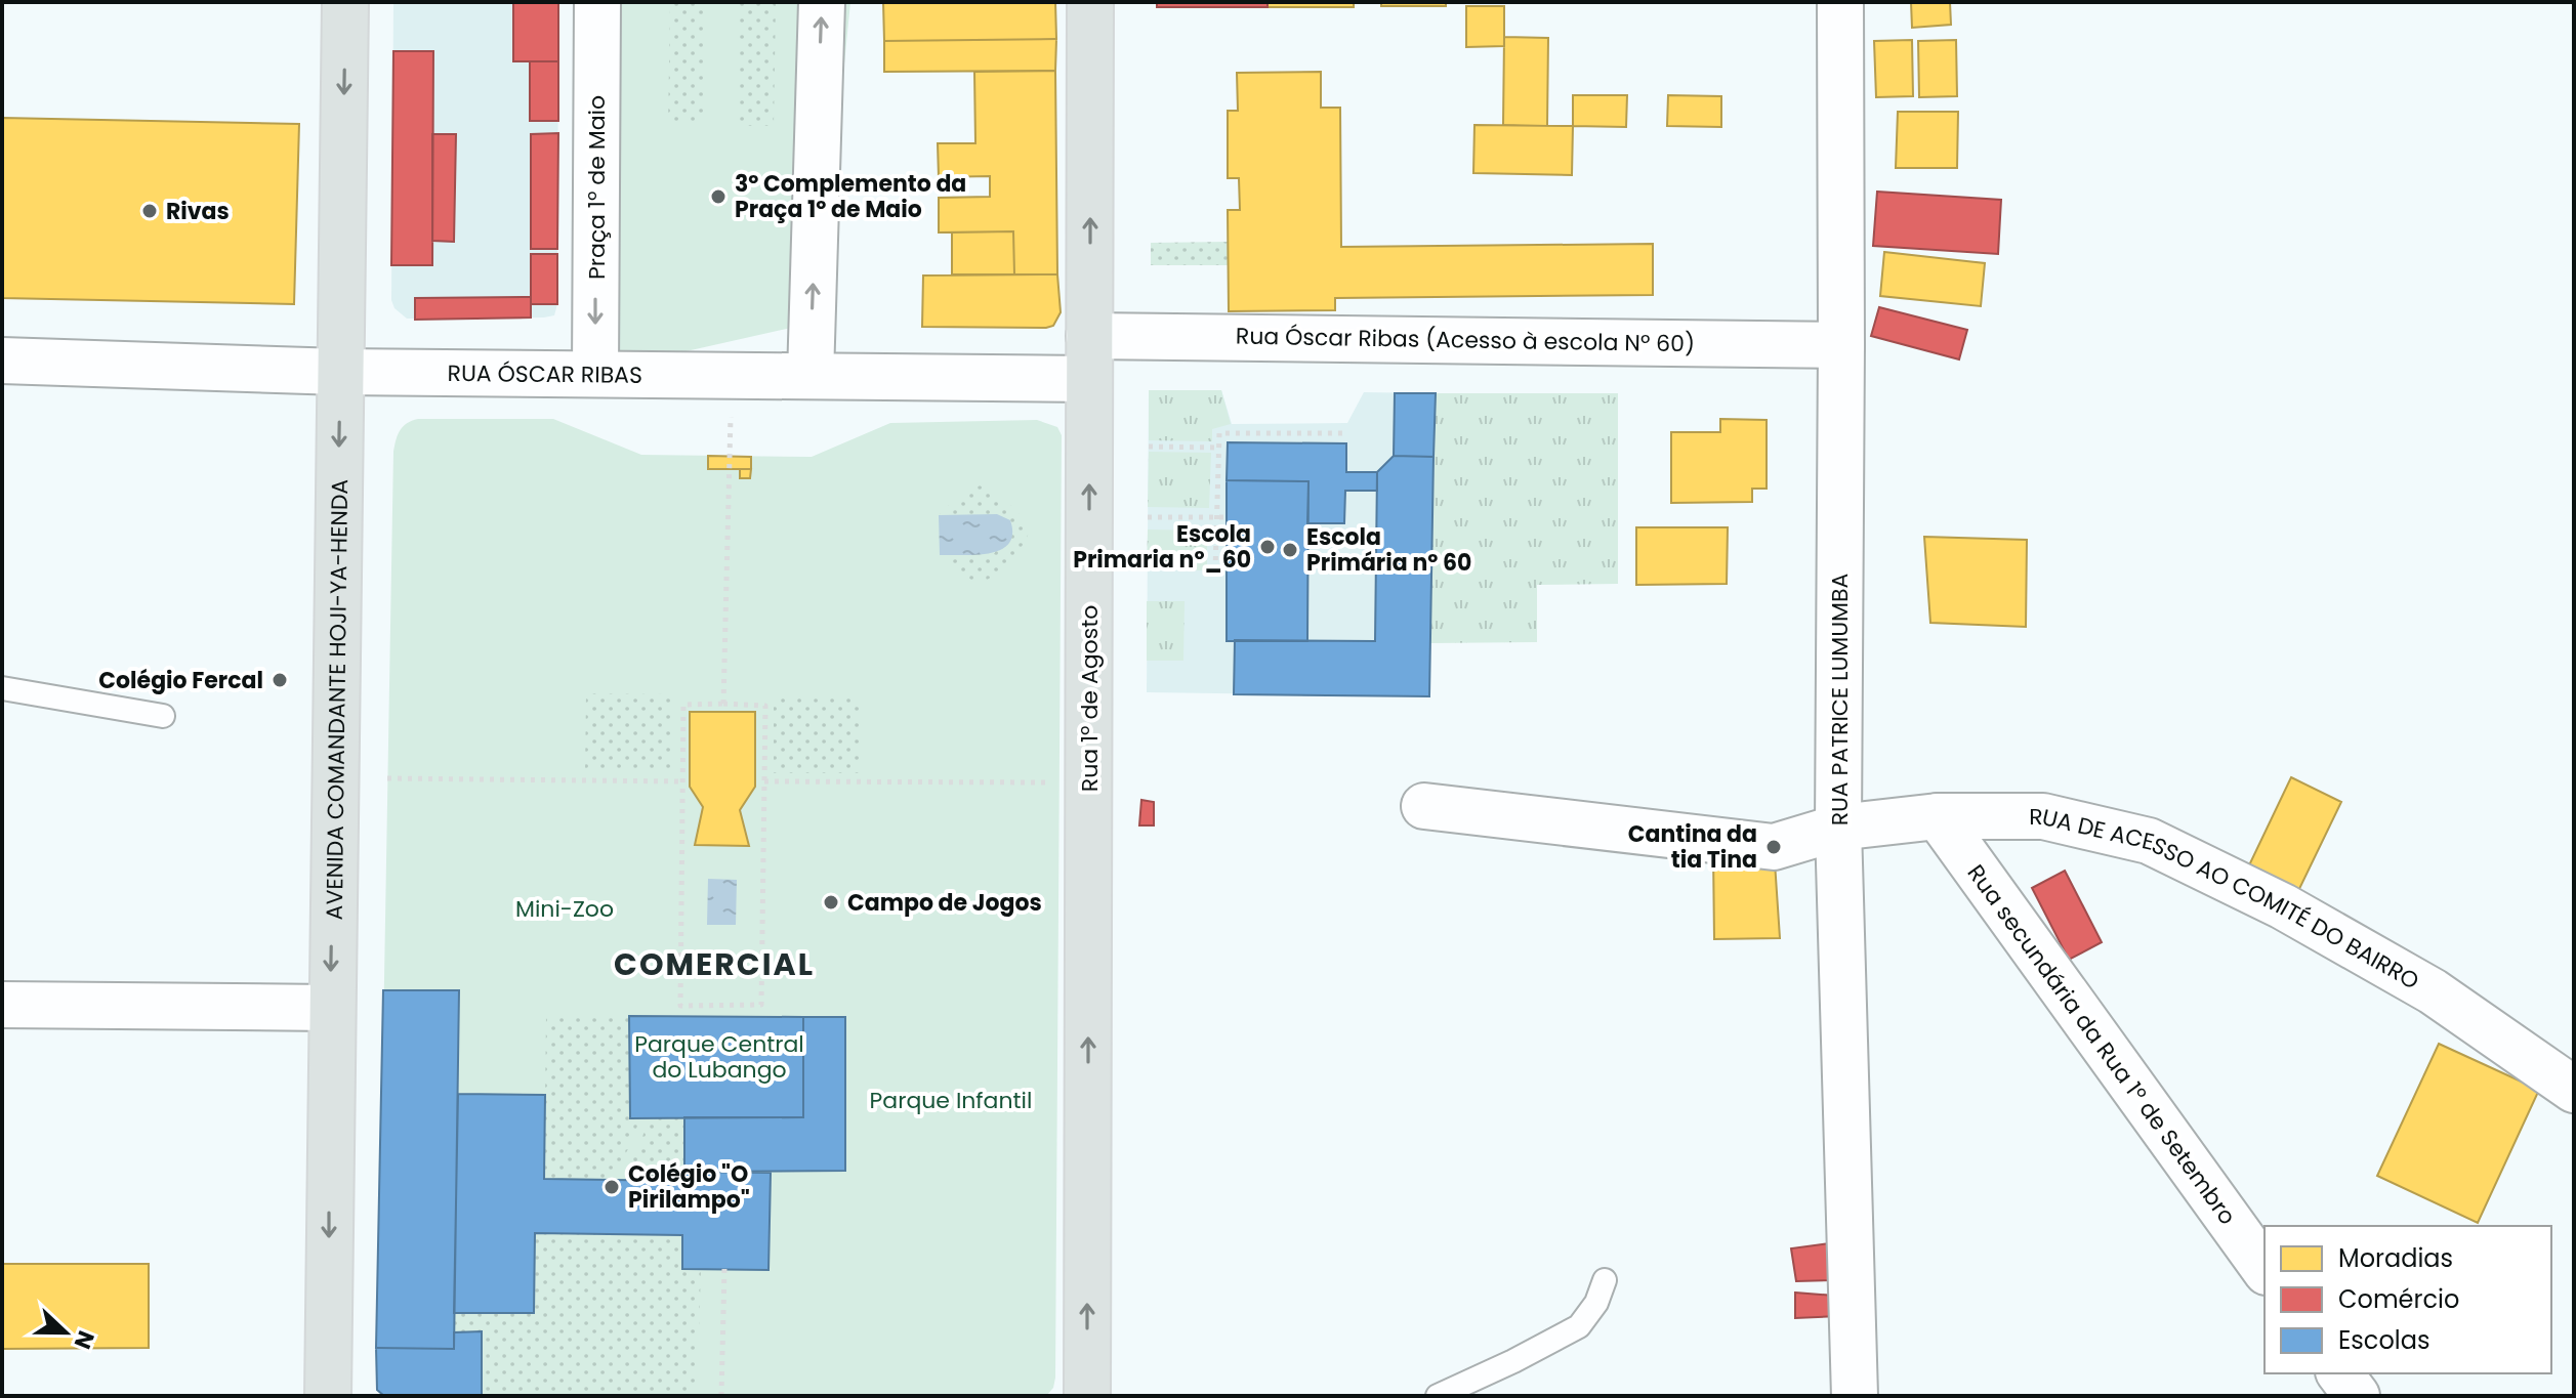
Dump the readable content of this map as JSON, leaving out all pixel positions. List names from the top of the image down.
{
  "streets": {
    "main road": ["AVENIDA COMANDANTE HOJI-YA-HENDA", "Rua 1º de Agosto"],
    "street": [
      "Praça 1º de Maio",
      "Rua Óscar Ribas (Acesso à escola Nº 60)",
      "RUA ÓSCAR RIBAS",
      "RUA PATRICE LUMUMBA",
      "RUA DE ACESSO AO COMITÉ DO BAIRRO",
      "Rua secundária da Rua 1º de Setembro"
    ]
  },
  "crossings": [
    ["Praça 1º de Maio", "RUA ÓSCAR RIBAS"],
    ["Rua Óscar Ribas (Acesso à escola Nº 60)", "RUA ÓSCAR RIBAS"],
    ["Rua Óscar Ribas (Acesso à escola Nº 60)", "Rua 1º de Agosto"],
    ["Rua Óscar Ribas (Acesso à escola Nº 60)", "RUA PATRICE LUMUMBA"],
    ["RUA ÓSCAR RIBAS", "AVENIDA COMANDANTE HOJI-YA-HENDA"],
    ["RUA ÓSCAR RIBAS", "Rua 1º de Agosto"],
    ["RUA PATRICE LUMUMBA", "RUA DE ACESSO AO COMITÉ DO BAIRRO"],
    ["RUA DE ACESSO AO COMITÉ DO BAIRRO", "Rua secundária da Rua 1º de Setembro"]
  ],
  "one_way": ["AVENIDA COMANDANTE HOJI-YA-HENDA", "Rua 1º de Agosto"],
  "districts": ["COMERCIAL"],
  "parks": ["Mini-Zoo", "Parque Central do Lubango", "Parque Infantil"],
  "places": [
    "3º Complemento da Praça 1º de Maio",
    "Rivas",
    "Escola Primaria nº_60",
    "Escola Primária nº 60",
    "Colégio Fercal",
    "Cantina da tia Tina",
    "Campo de Jogos",
    "Colégio \"O Pirilampo\""
  ],
  "legend": ["Moradias", "Comércio", "Escolas"],
  "north": "right"
}
